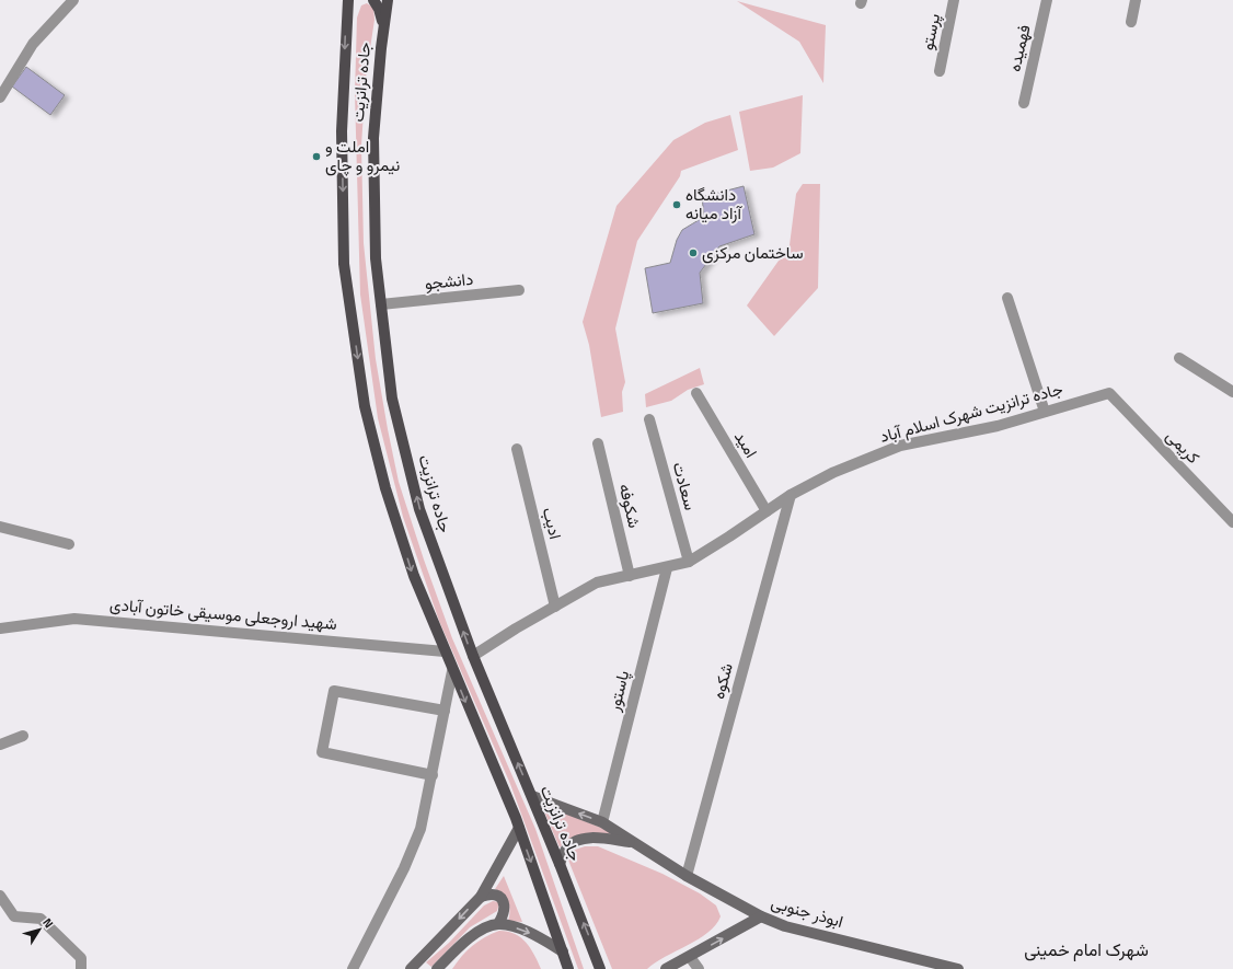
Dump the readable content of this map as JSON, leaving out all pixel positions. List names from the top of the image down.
{
  "streets": {
    "main road": ["جاده ترانزیت"],
    "street": [
      "پرستو",
      "فهمیده",
      "دانشجو",
      "جاده ترانزیت شهرک اسلام آباد",
      "امید",
      "کریمی",
      "سعادت",
      "شکوفه",
      "ادیب",
      "شهید اروجعلی موسیقی خاتون آبادی",
      "شکوه",
      "پاستور",
      "ابوذر جنوبی"
    ]
  },
  "crossings": [
    ["جاده ترانزیت", "دانشجو"],
    ["جاده ترانزیت", "جاده ترانزیت شهرک اسلام آباد"],
    ["جاده ترانزیت", "شهید اروجعلی موسیقی خاتون آبادی"],
    ["جاده ترانزیت", "ابوذر جنوبی"],
    ["جاده ترانزیت شهرک اسلام آباد", "امید"],
    ["جاده ترانزیت شهرک اسلام آباد", "کریمی"],
    ["جاده ترانزیت شهرک اسلام آباد", "سعادت"],
    ["جاده ترانزیت شهرک اسلام آباد", "شکوفه"],
    ["جاده ترانزیت شهرک اسلام آباد", "ادیب"],
    ["جاده ترانزیت شهرک اسلام آباد", "شکوه"],
    ["جاده ترانزیت شهرک اسلام آباد", "پاستور"],
    ["شکوه", "ابوذر جنوبی"],
    ["پاستور", "ابوذر جنوبی"]
  ],
  "districts": ["شهرک امام خمینی"],
  "places": ["املت و نیمرو و چای", "دانشگاه آزاد میانه", "ساختمان مرکزی"],
  "north": "top right"
}
